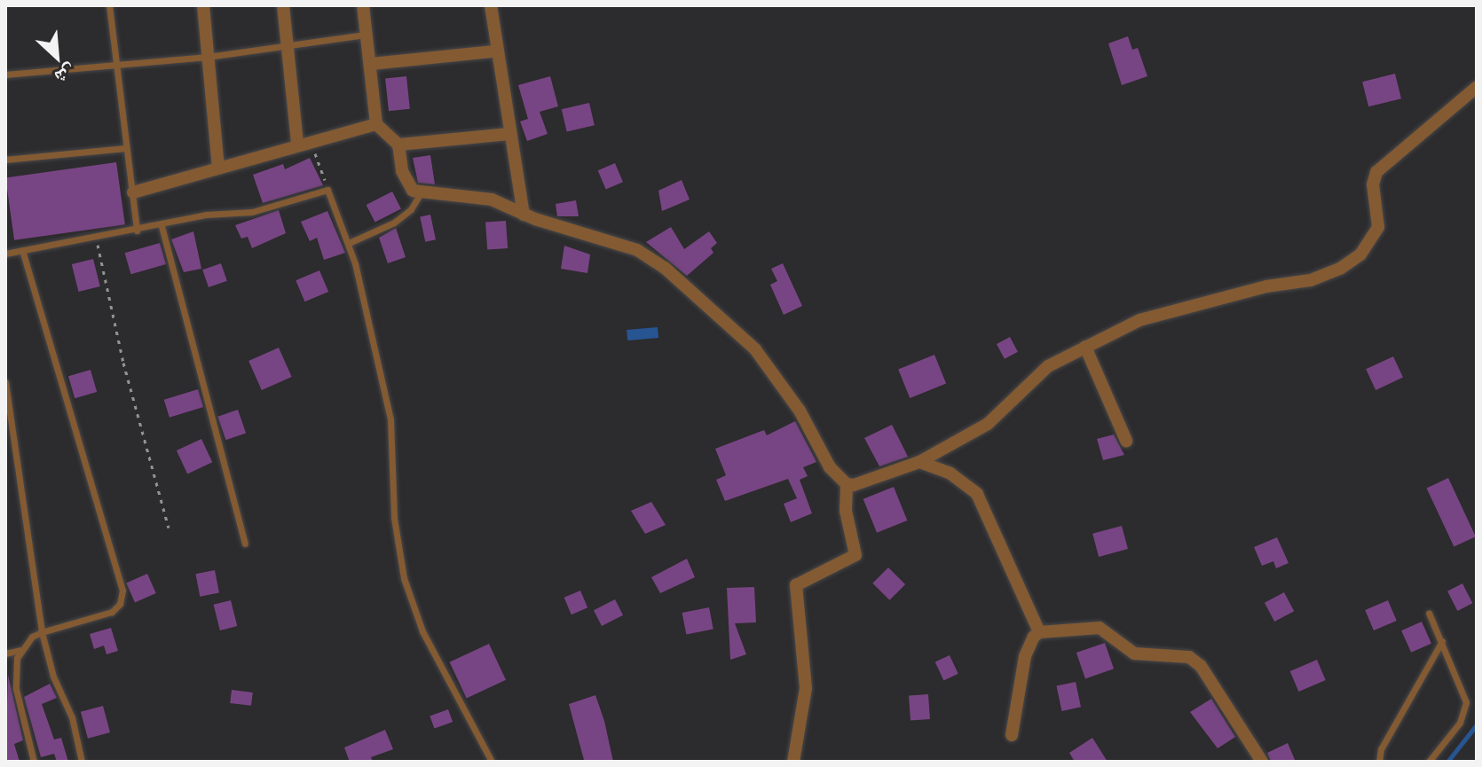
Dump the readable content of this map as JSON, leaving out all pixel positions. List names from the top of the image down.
{
  "north": "bottom right"
}
